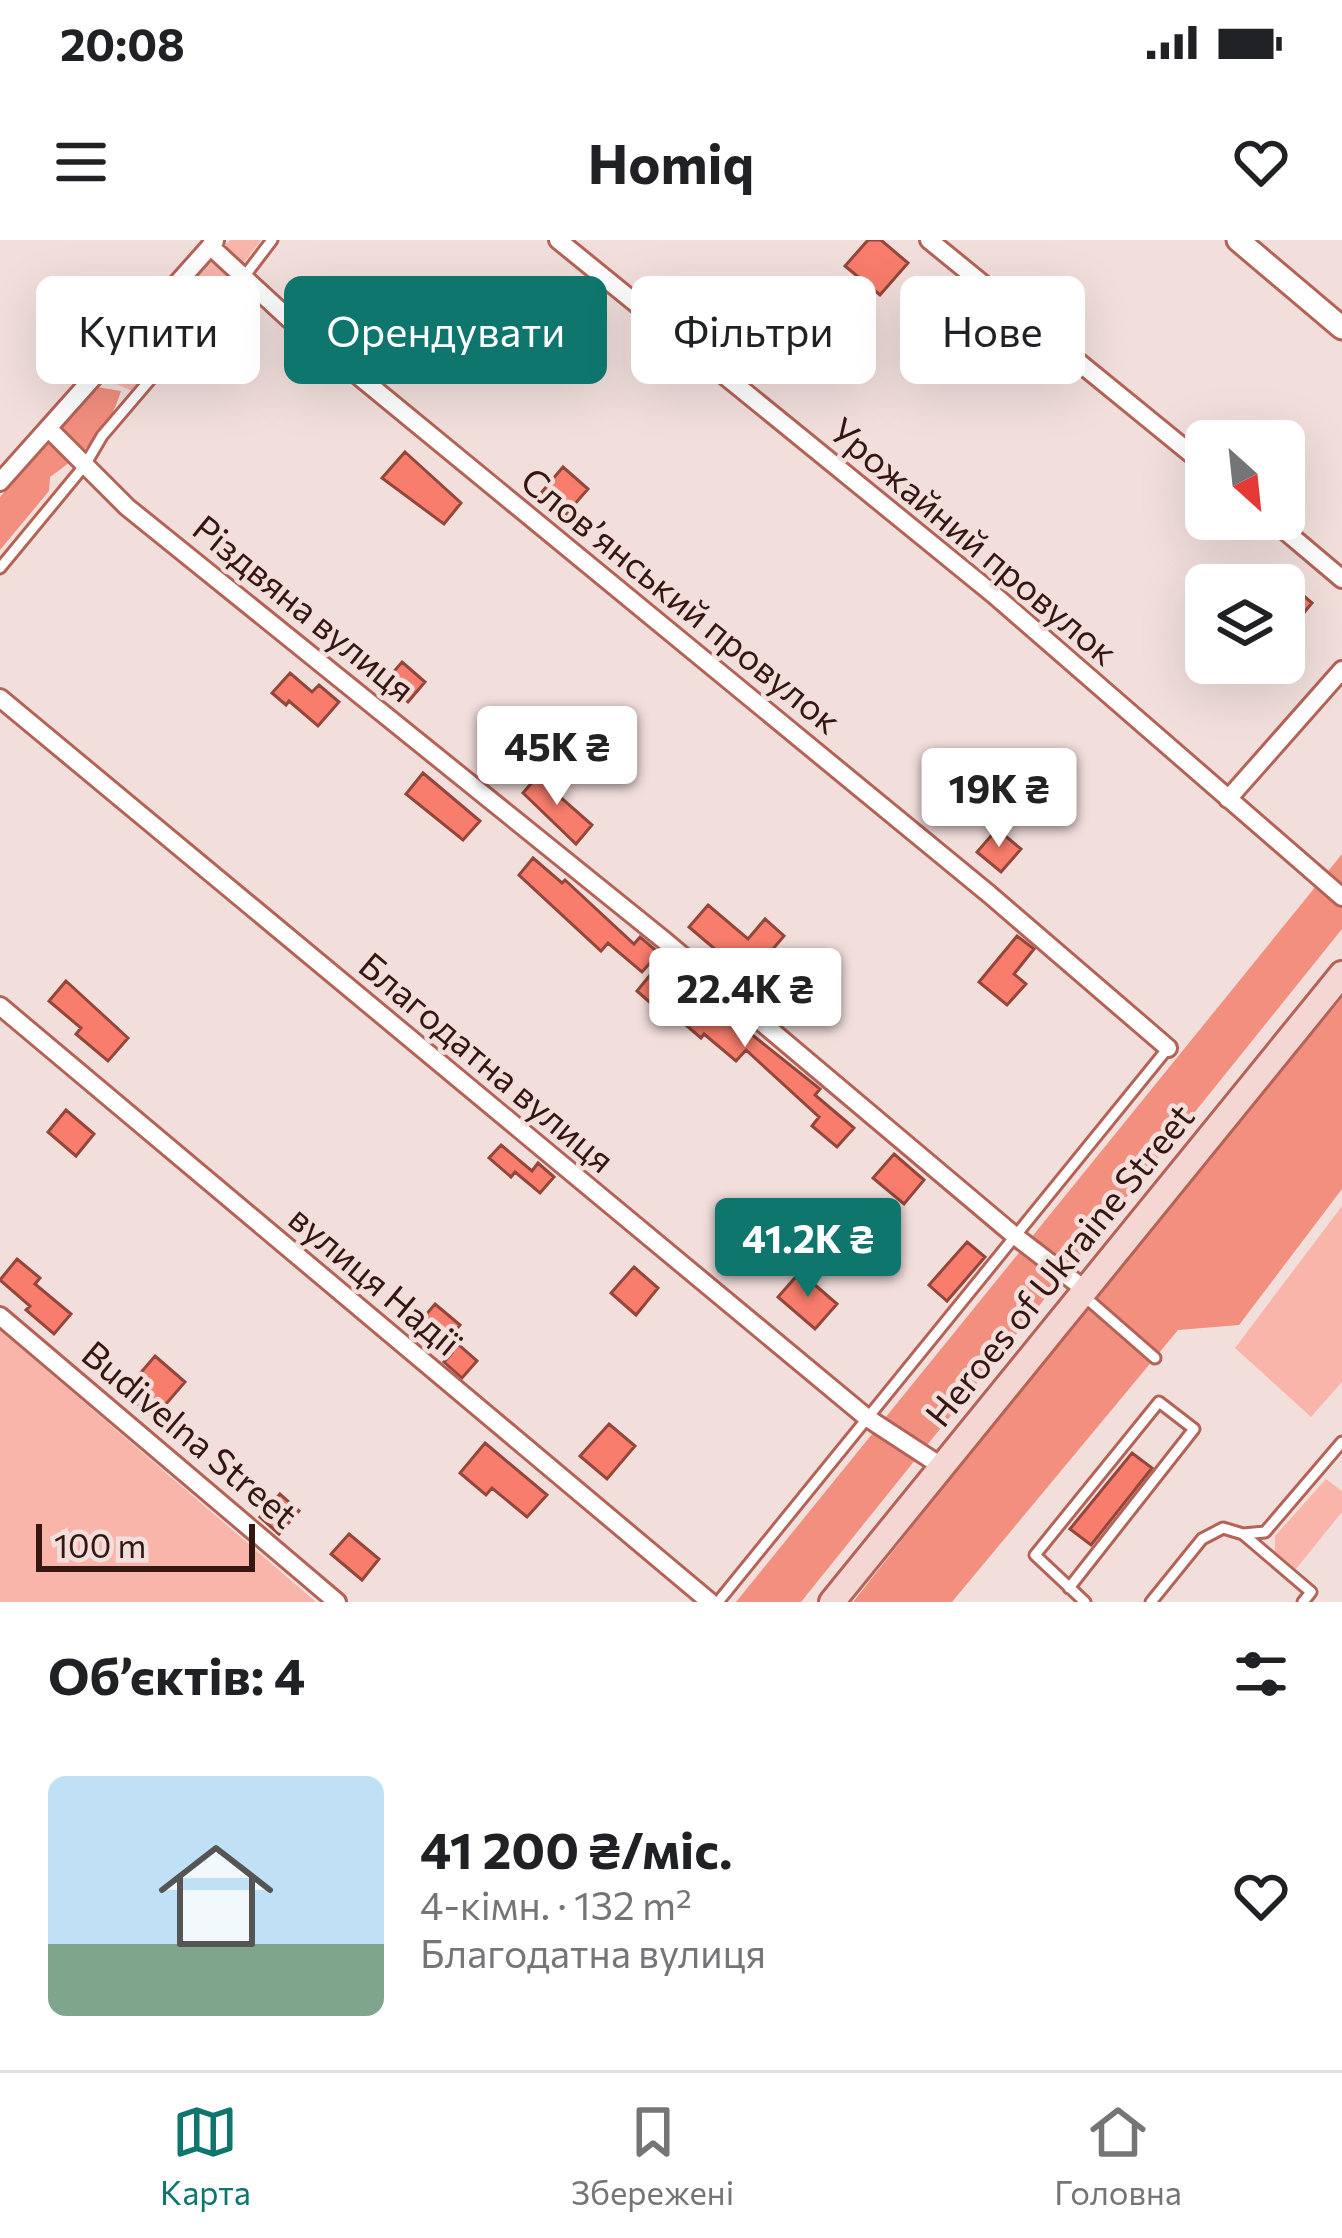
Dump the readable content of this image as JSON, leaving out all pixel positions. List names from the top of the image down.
{
  "streets": {
    "main road": ["Heroes of Ukraine Street"],
    "street": [
      "Урожайний провулок",
      "Словʼянський провулок",
      "Різдвяна вулиця",
      "Благодатна вулиця",
      "вулиця Надії",
      "Budivelna Street"
    ]
  },
  "crossings": [
    ["Різдвяна вулиця", "Heroes of Ukraine Street"],
    ["Благодатна вулиця", "Heroes of Ukraine Street"]
  ],
  "scale_bar": "100 m",
  "north": "bottom right",
  "page": {
    "status": "20:08",
    "header": "Homiq",
    "chip": [
      "Купити",
      "Орендувати",
      "Фільтри",
      "Нове"
    ],
    "price": [
      "45K ₴",
      "19K ₴",
      "22.4K ₴",
      "41.2K ₴"
    ],
    "scale": "100 m",
    "heading": "Об’єктів: 4",
    "list": [
      {
        "name": "41 200 ₴/міс.",
        "note": "4-кімн. · 132 m² · Благодатна вулиця"
      }
    ],
    "tabs": ["Карта", "Збережені", "Головна"]
  }
}
